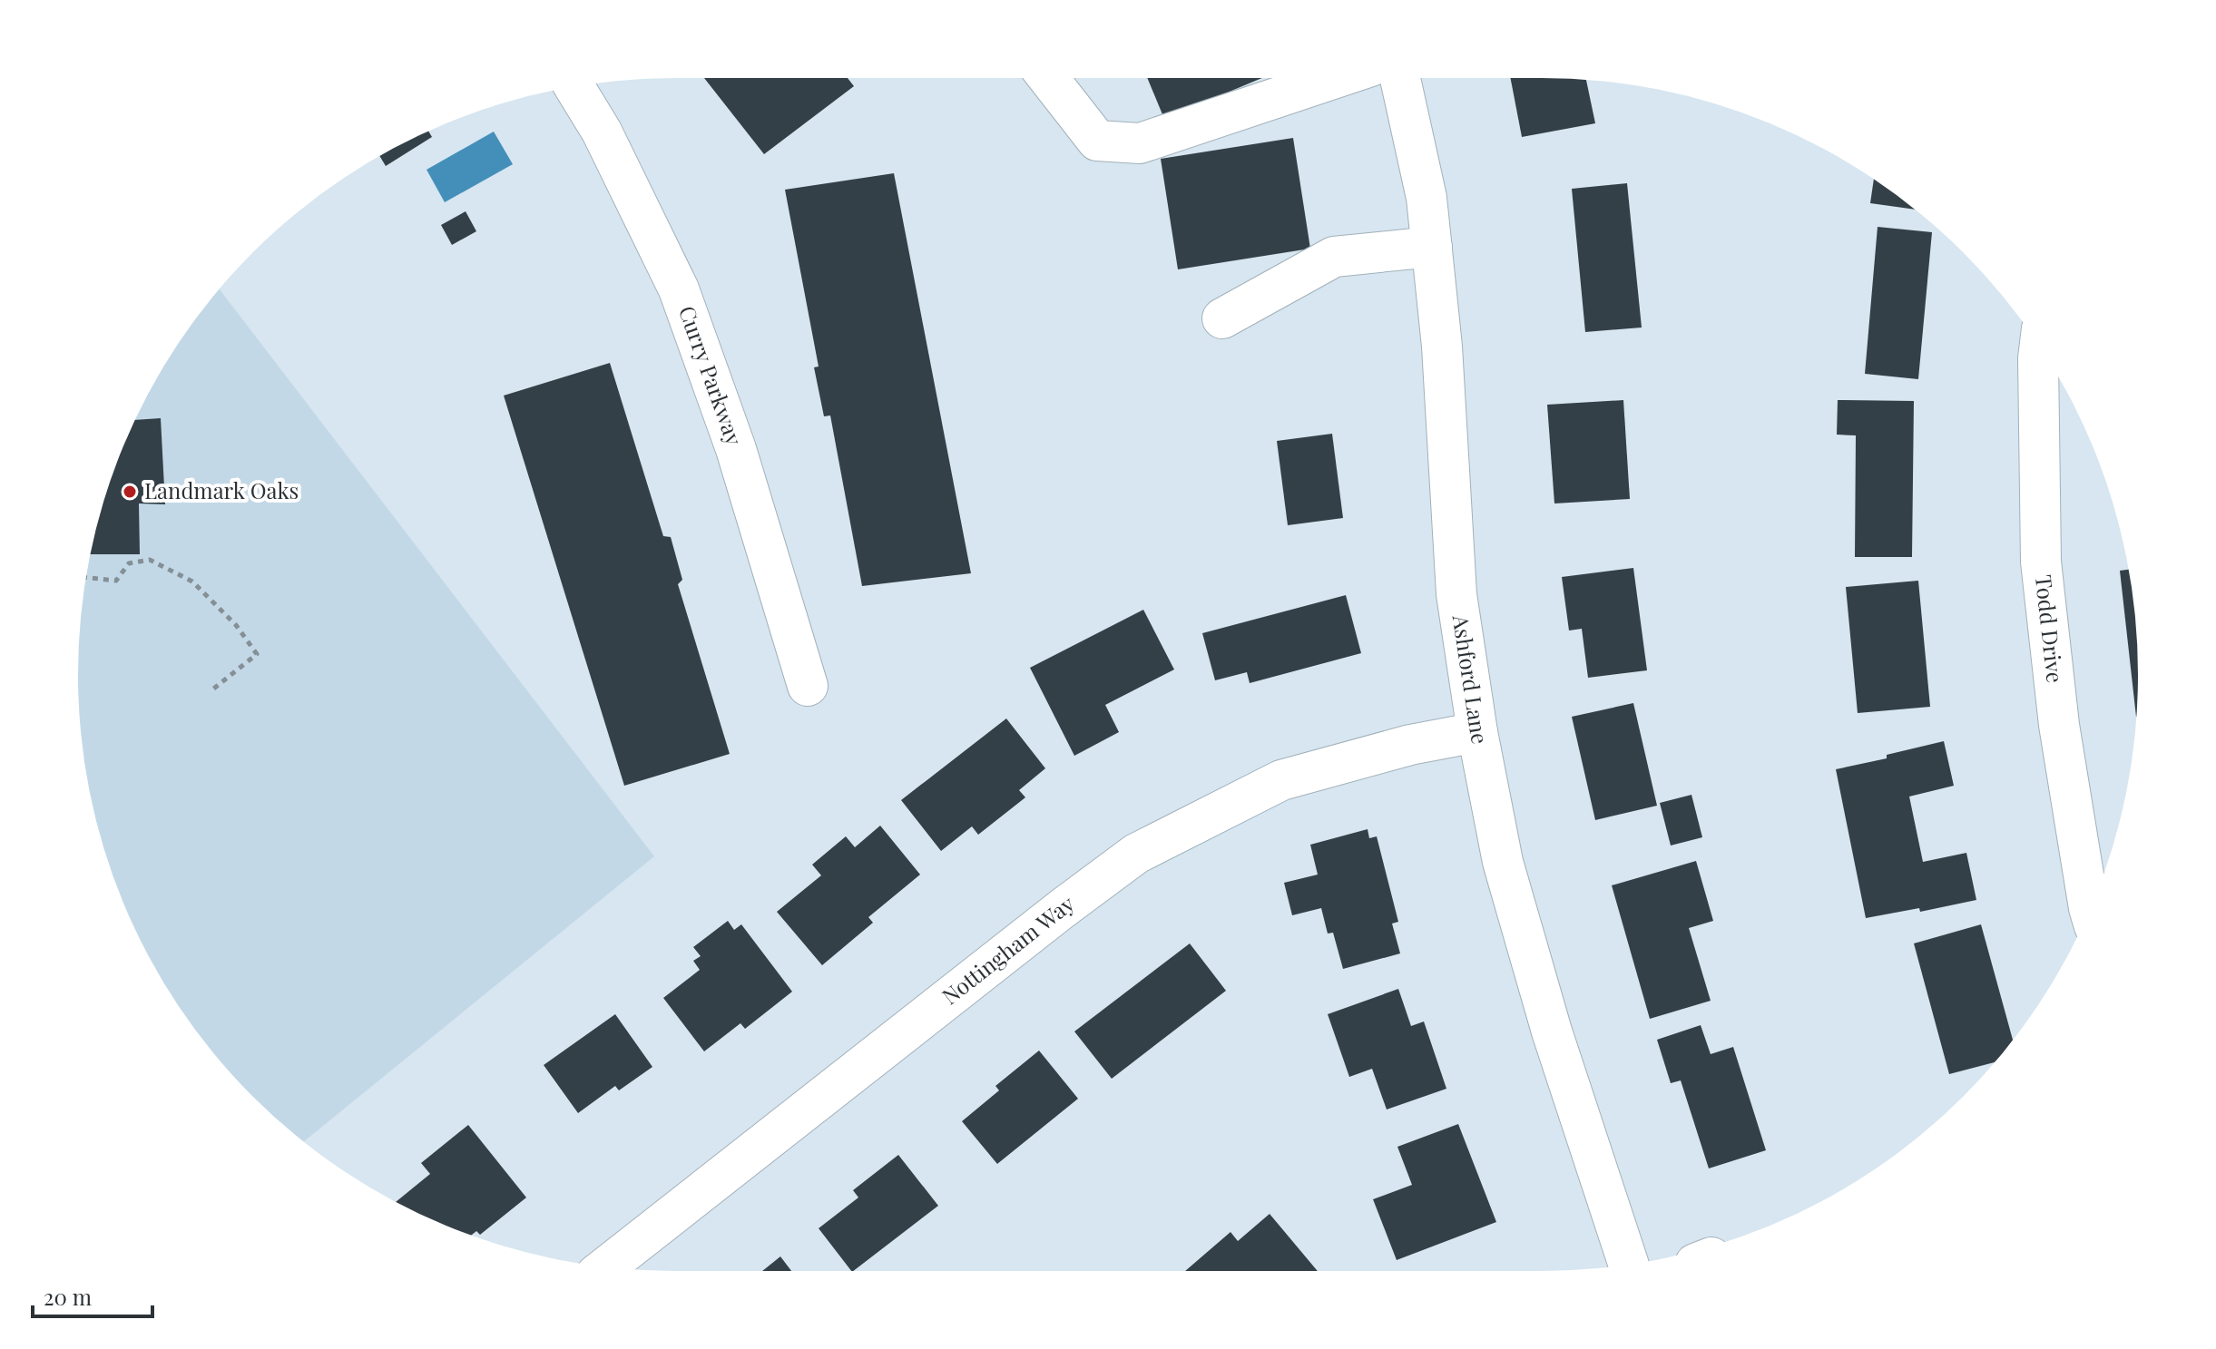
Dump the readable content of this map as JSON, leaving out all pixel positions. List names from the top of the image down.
{
  "streets": {
    "street": [
      "Curry Parkway",
      "Todd Drive",
      "Ashford Lane",
      "Nottingham Way"
    ]
  },
  "crossings": [
    ["Ashford Lane", "Nottingham Way"]
  ],
  "places": ["Landmark Oaks"],
  "scale_bar": "20 m"
}
